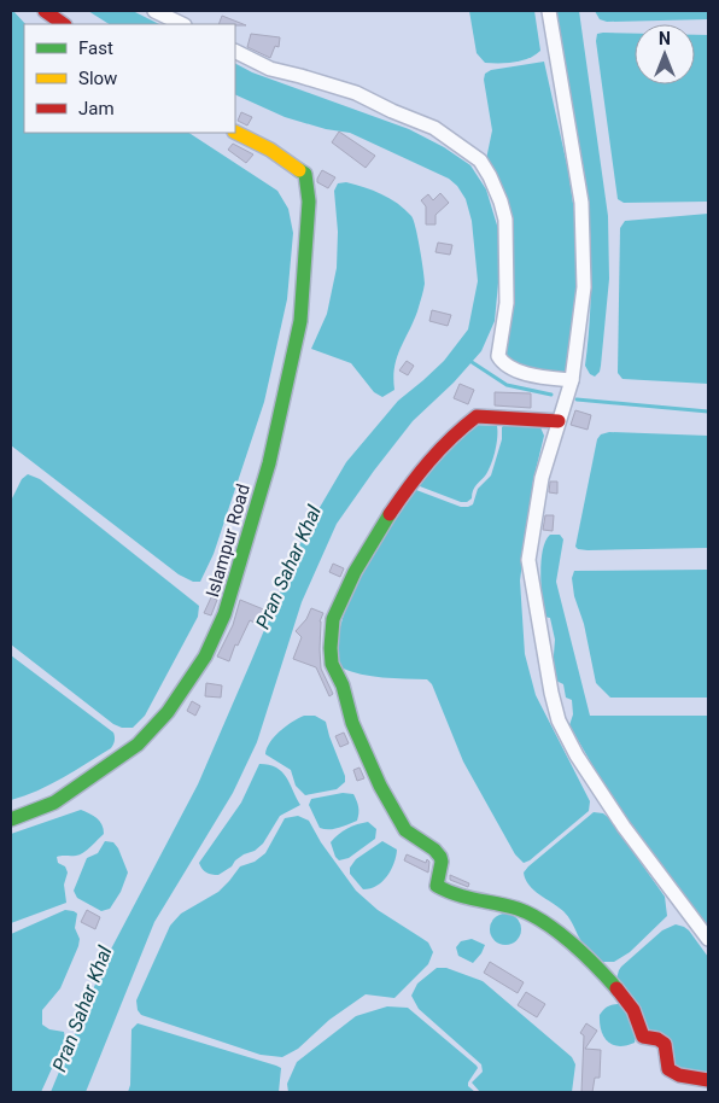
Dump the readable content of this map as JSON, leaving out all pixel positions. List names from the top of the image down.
{
  "streets": {
    "street": ["Islampur Road"]
  },
  "water": ["Pran Sahar Khal"],
  "legend": ["Fast", "Slow", "Jam"],
  "north": "top"
}
